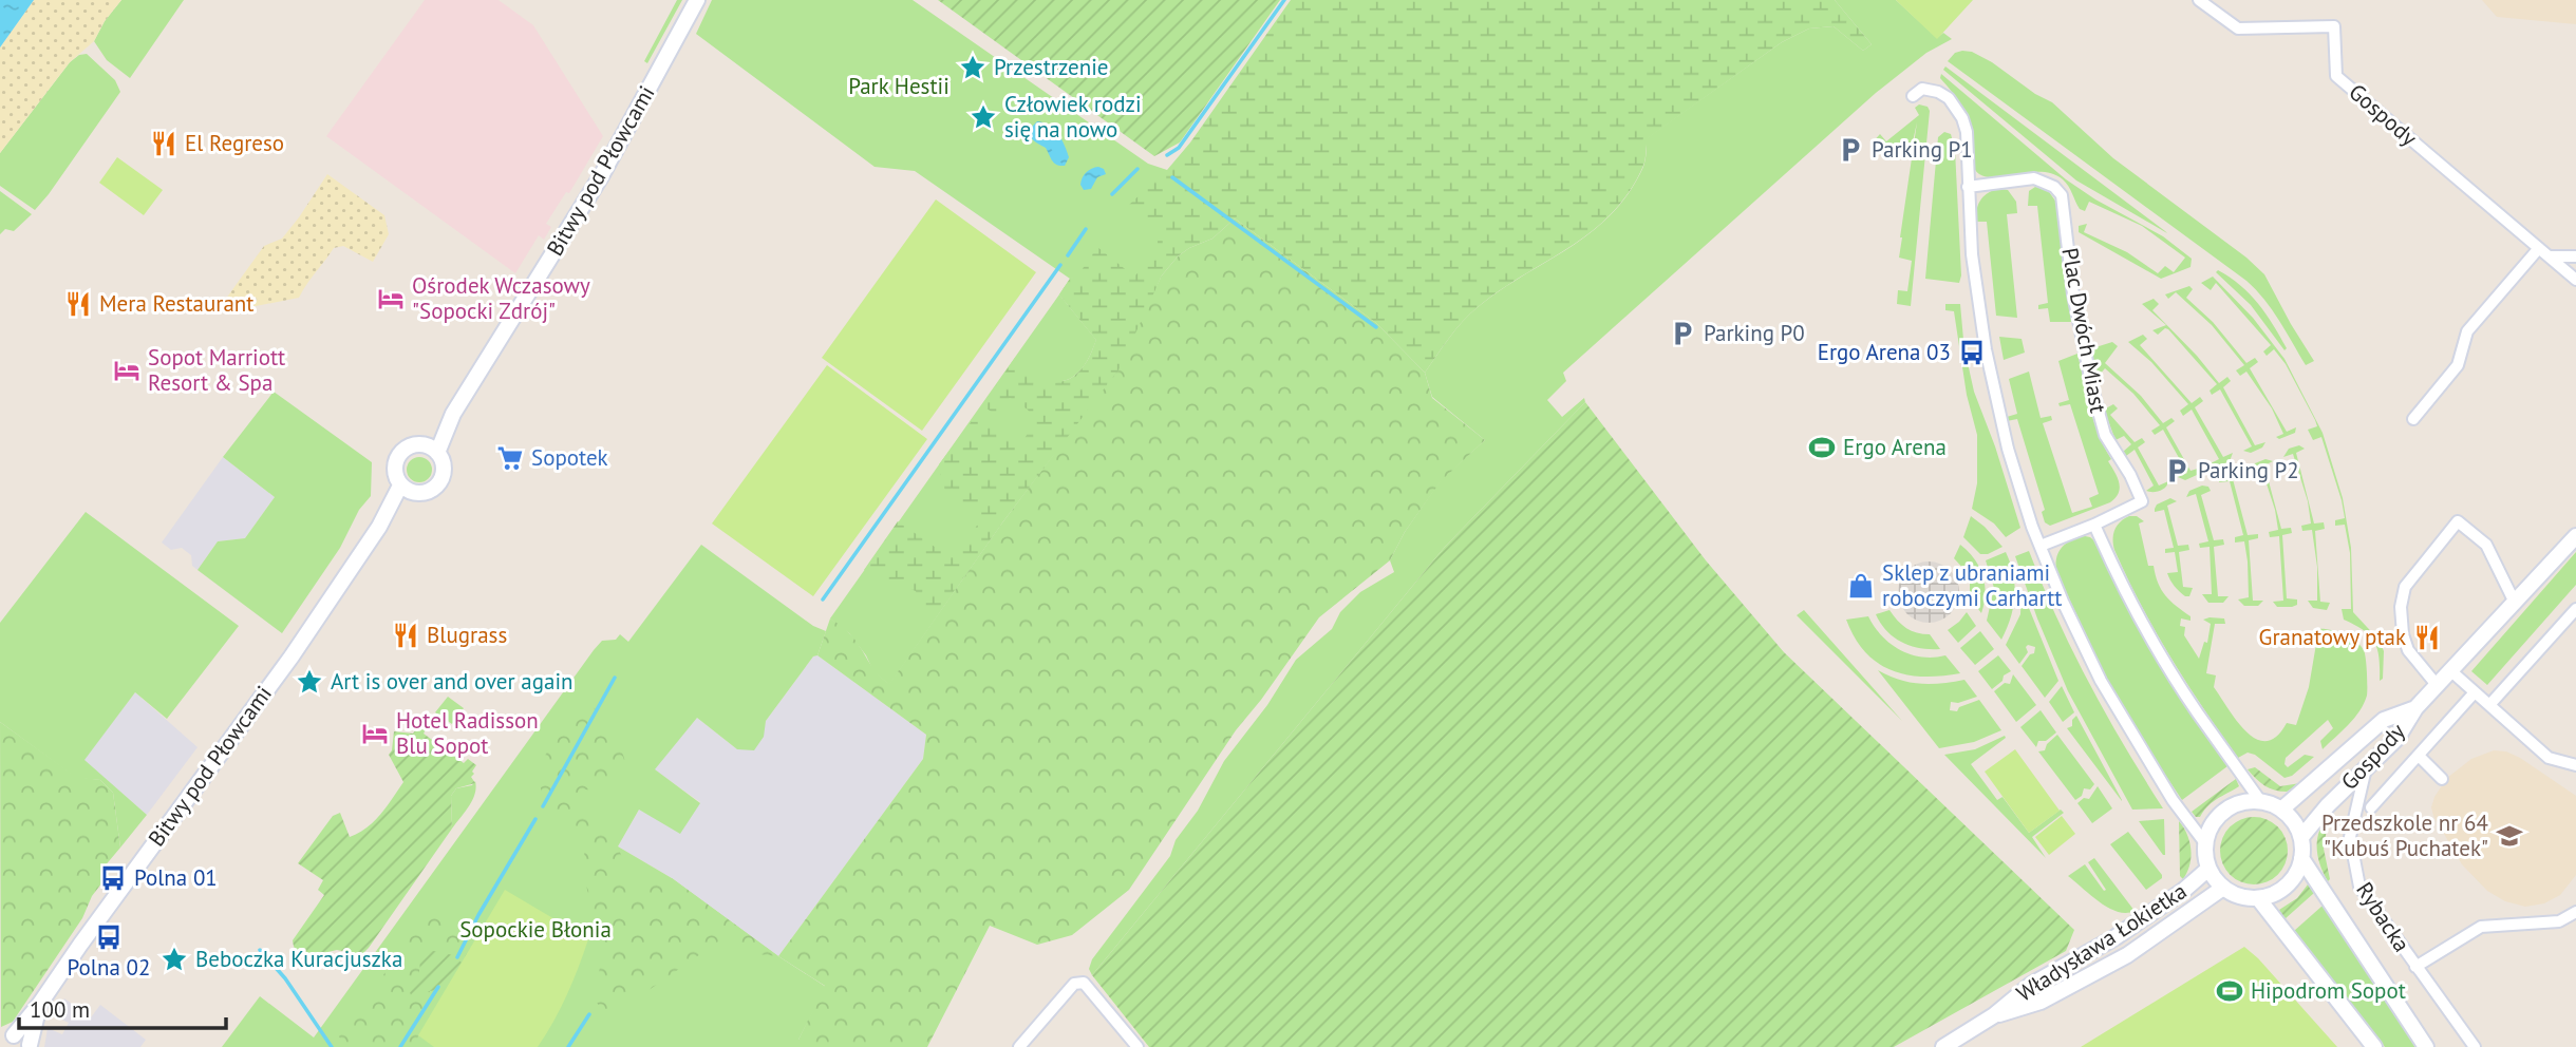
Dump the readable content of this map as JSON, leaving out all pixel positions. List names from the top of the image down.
{
  "streets": {
    "street": [
      "Gospody",
      "Bitwy pod Płowcami",
      "Plac Dwóch Miast",
      "Rybacka",
      "Władysława Łokietka"
    ]
  },
  "crossings": [
    ["Gospody", "Rybacka"],
    ["Gospody", "Władysława Łokietka"]
  ],
  "parks": ["Park Hestii", "Sopockie Błonia"],
  "places": {
    "place": [
      "Przestrzenie",
      "Człowiek rodzi się na nowo",
      "Art is over and over again",
      "Beboczka Kuracjuszka"
    ],
    "restaurant": [
      "El Regreso",
      "Mera Restaurant",
      "Blugrass",
      "Granatowy ptak"
    ],
    "parking": ["Parking P1", "Parking P0", "Parking P2"],
    "hotel": ["Ośrodek Wczasowy \"Sopocki Zdrój\"", "Sopot Marriott Resort & Spa", "Hotel Radisson Blu Sopot"],
    "bus stop": ["Ergo Arena 03", "Polna 01", "Polna 02"],
    "sports": ["Ergo Arena", "Hipodrom Sopot"],
    "supermarket": ["Sopotek"],
    "shop": ["Sklep z ubraniami roboczymi Carhartt"],
    "school or university": ["Przedszkole nr 64 \"Kubuś Puchatek\""]
  },
  "scale_bar": "100 m"
}
